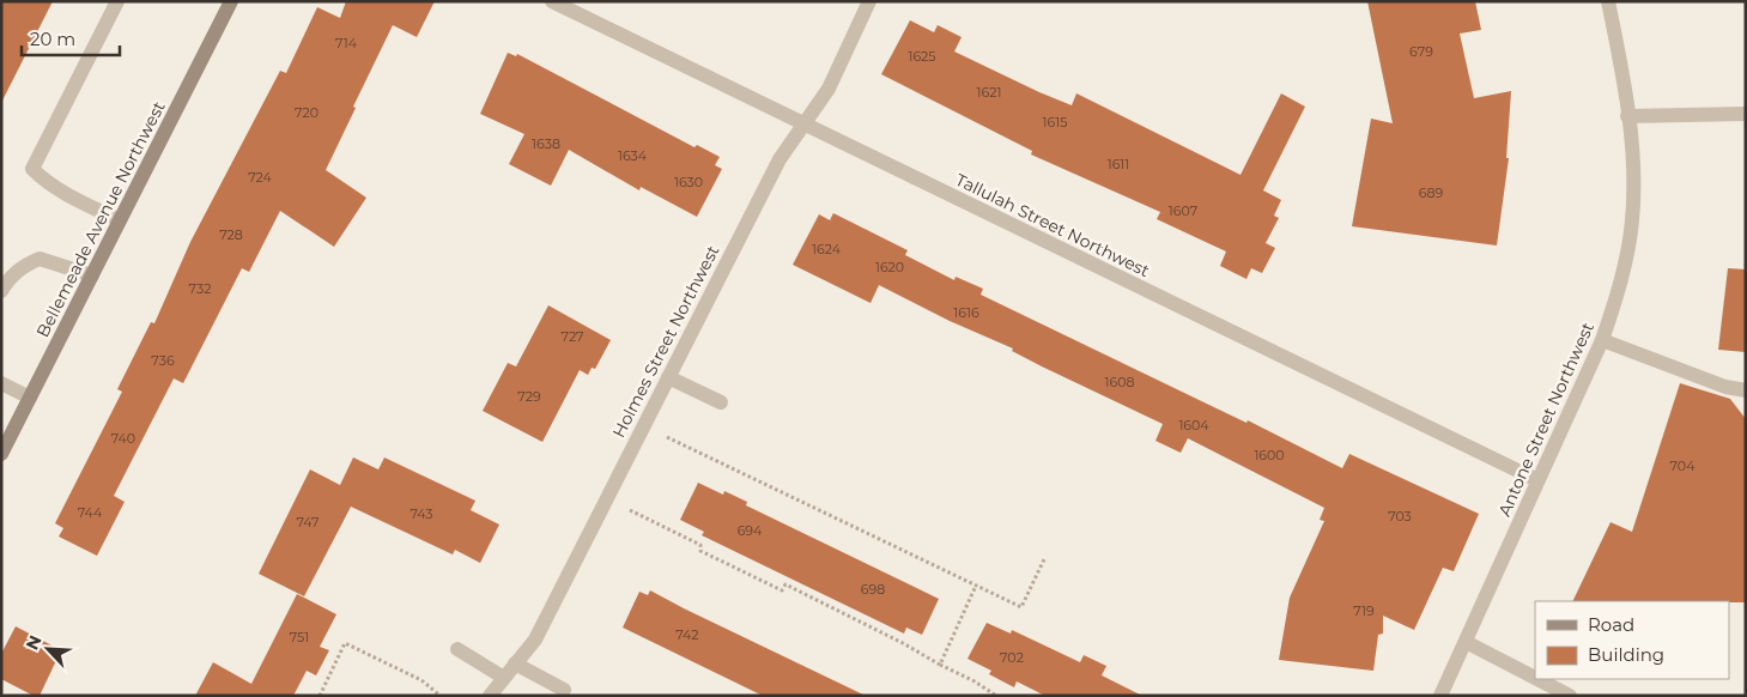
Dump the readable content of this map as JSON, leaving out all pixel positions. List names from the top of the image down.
{
  "streets": {
    "street": [
      "Bellemeade Avenue Northwest",
      "Tallulah Street Northwest",
      "Holmes Street Northwest",
      "Antone Street Northwest"
    ]
  },
  "crossings": [
    ["Tallulah Street Northwest", "Holmes Street Northwest"],
    ["Tallulah Street Northwest", "Antone Street Northwest"]
  ],
  "house_numbers": [
    "714",
    "679",
    "1625",
    "1621",
    "720",
    "1615",
    "1638",
    "1634",
    "1611",
    "724",
    "1630",
    "689",
    "1607",
    "728",
    "1624",
    "1620",
    "732",
    "1616",
    "727",
    "736",
    "1608",
    "729",
    "1604",
    "740",
    "1600",
    "704",
    "744",
    "743",
    "703",
    "747",
    "694",
    "698",
    "719",
    "742",
    "751",
    "702"
  ],
  "legend": ["Road", "Building"],
  "scale_bar": "20 m",
  "north": "top left"
}
